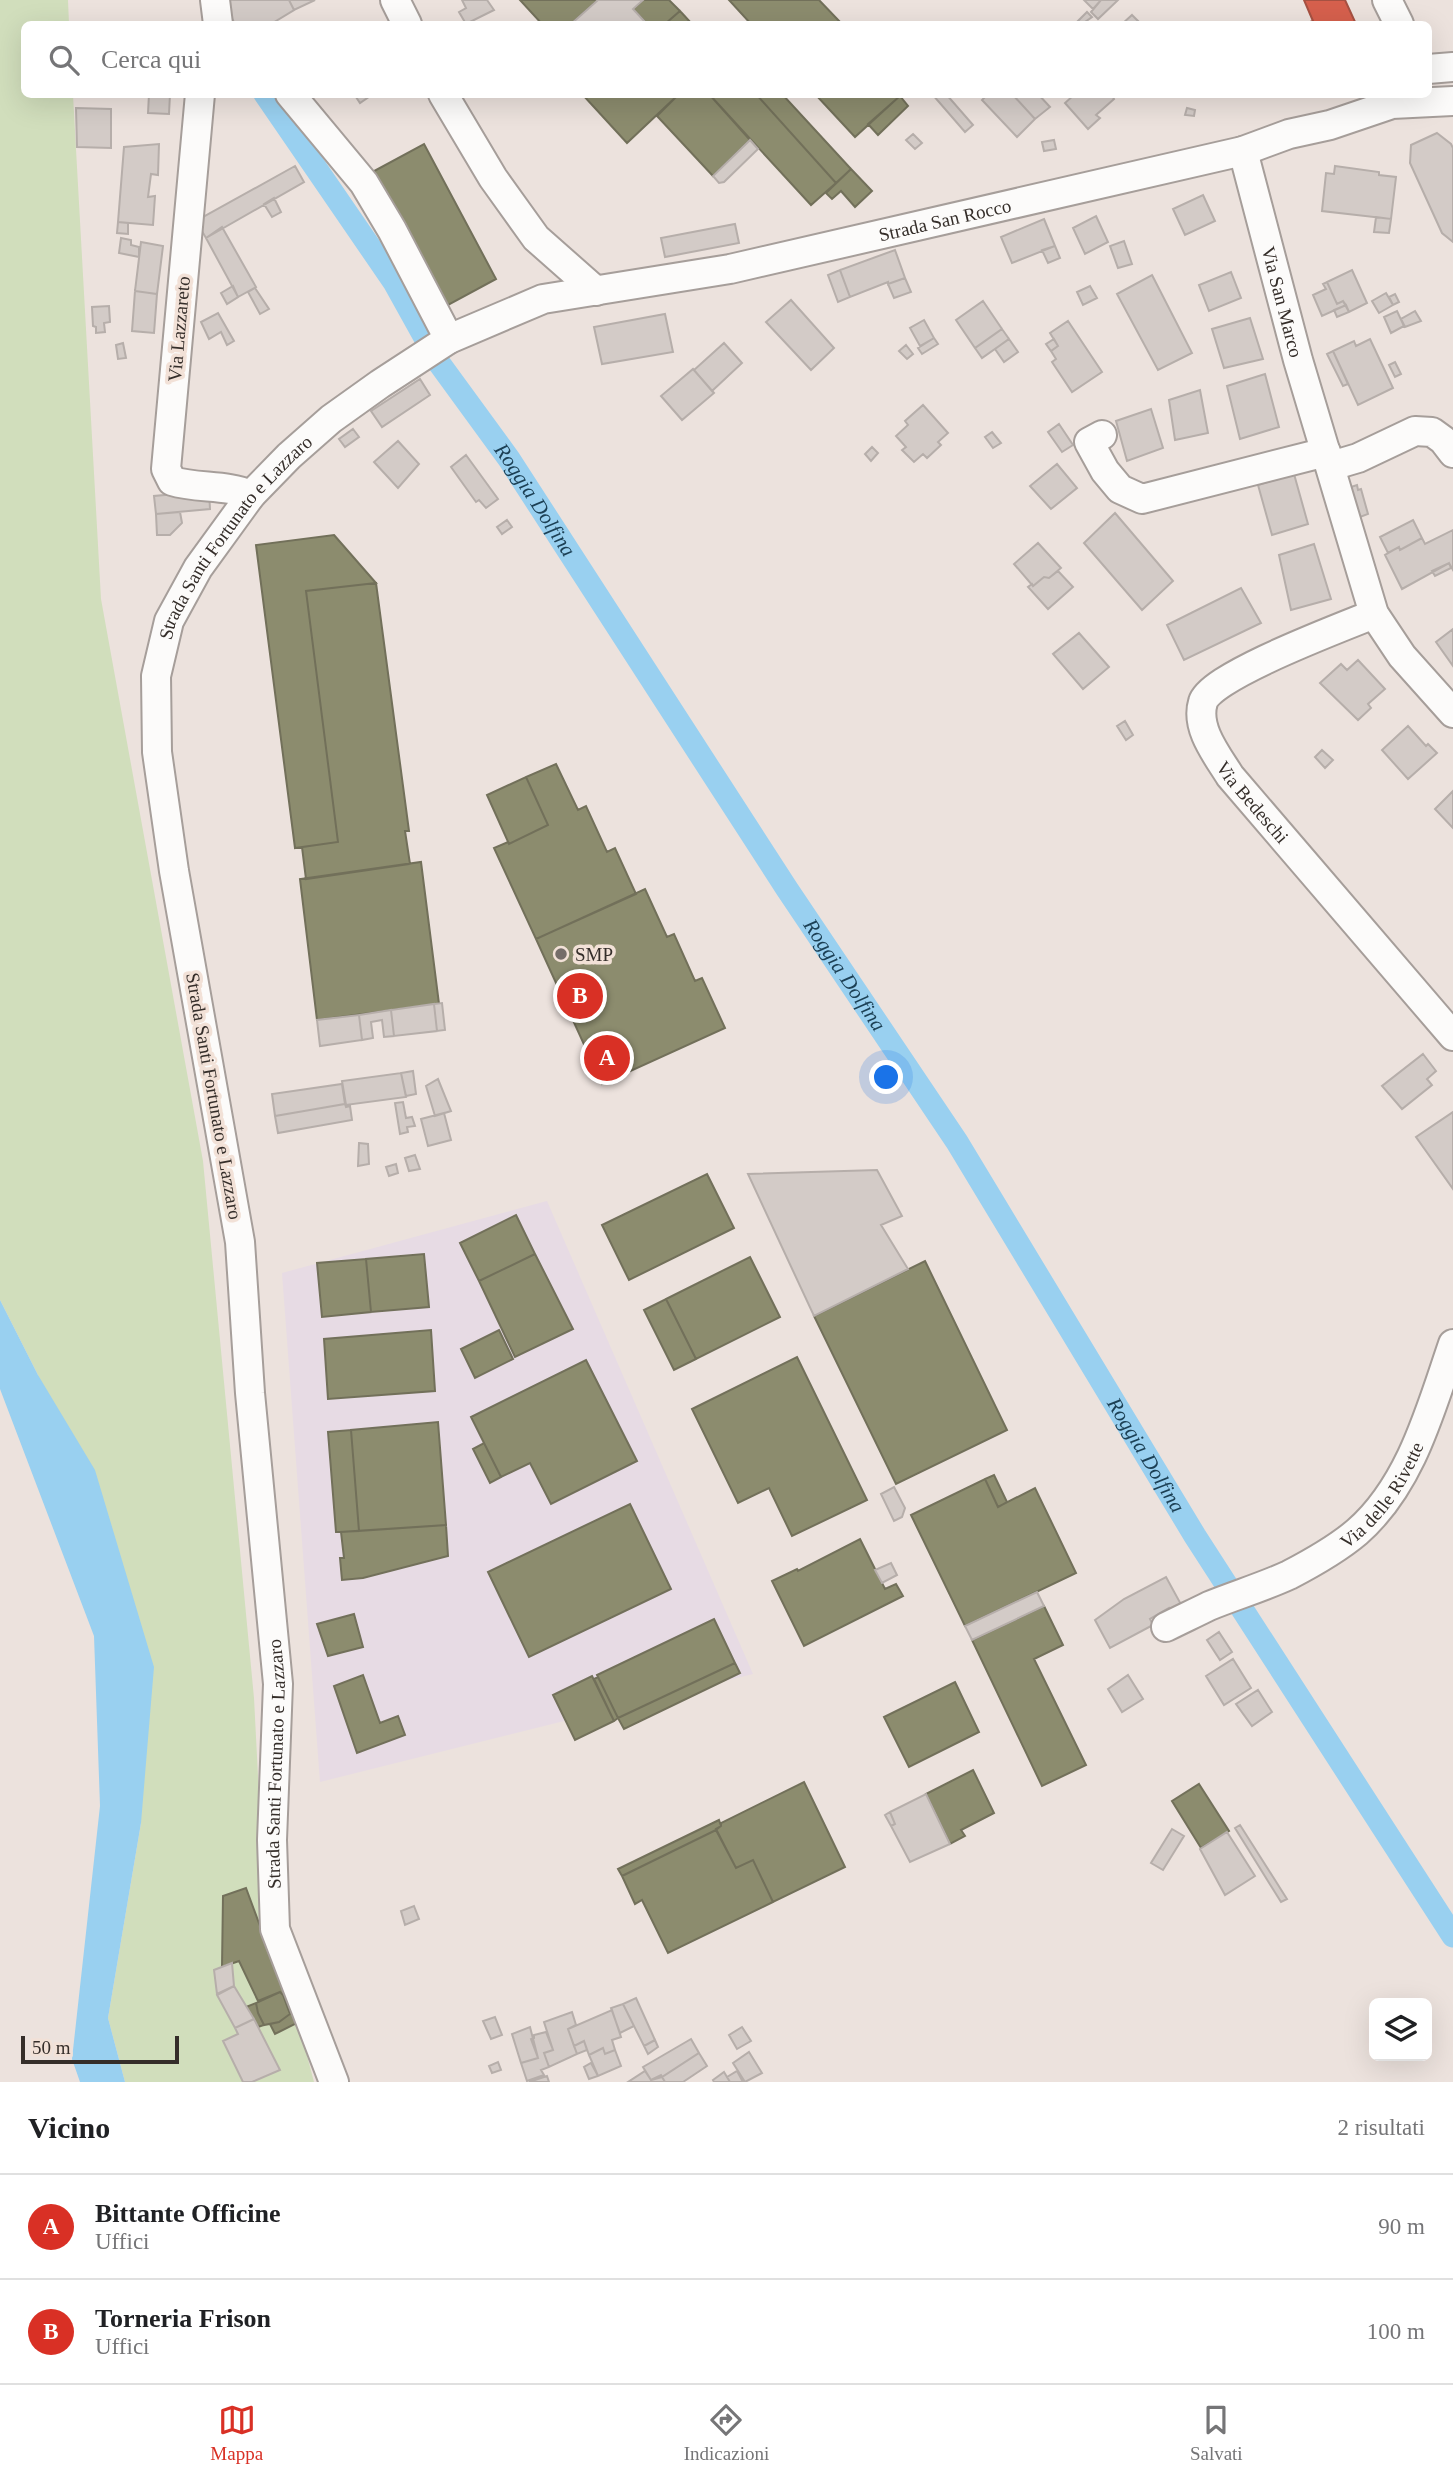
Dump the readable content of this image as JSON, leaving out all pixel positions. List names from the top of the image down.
{
  "streets": {
    "street": [
      "Strada San Rocco",
      "Via San Marco",
      "Via Lazzareto",
      "Strada Santi Fortunato e Lazzaro",
      "Via Bedeschi",
      "Via delle Rivette"
    ]
  },
  "crossings": [
    ["Strada San Rocco", "Via San Marco"],
    ["Strada San Rocco", "Strada Santi Fortunato e Lazzaro"],
    ["Via San Marco", "Via Bedeschi"],
    ["Via Lazzareto", "Strada Santi Fortunato e Lazzaro"]
  ],
  "water": ["Roggia Dolfina"],
  "places": ["SMP"],
  "scale_bar": "50 m",
  "page": {
    "search": "Cerca qui",
    "pins": ["B", "A"],
    "scale": "50 m",
    "heading": ["Vicino", "2 risultati"],
    "list": [
      {
        "mark": "A",
        "name": "Bittante Officine",
        "note": "Uffici",
        "value": "90 m"
      },
      {
        "mark": "B",
        "name": "Torneria Frison",
        "note": "Uffici",
        "value": "100 m"
      }
    ],
    "nav": ["Mappa", "Indicazioni", "Salvati"]
  }
}
